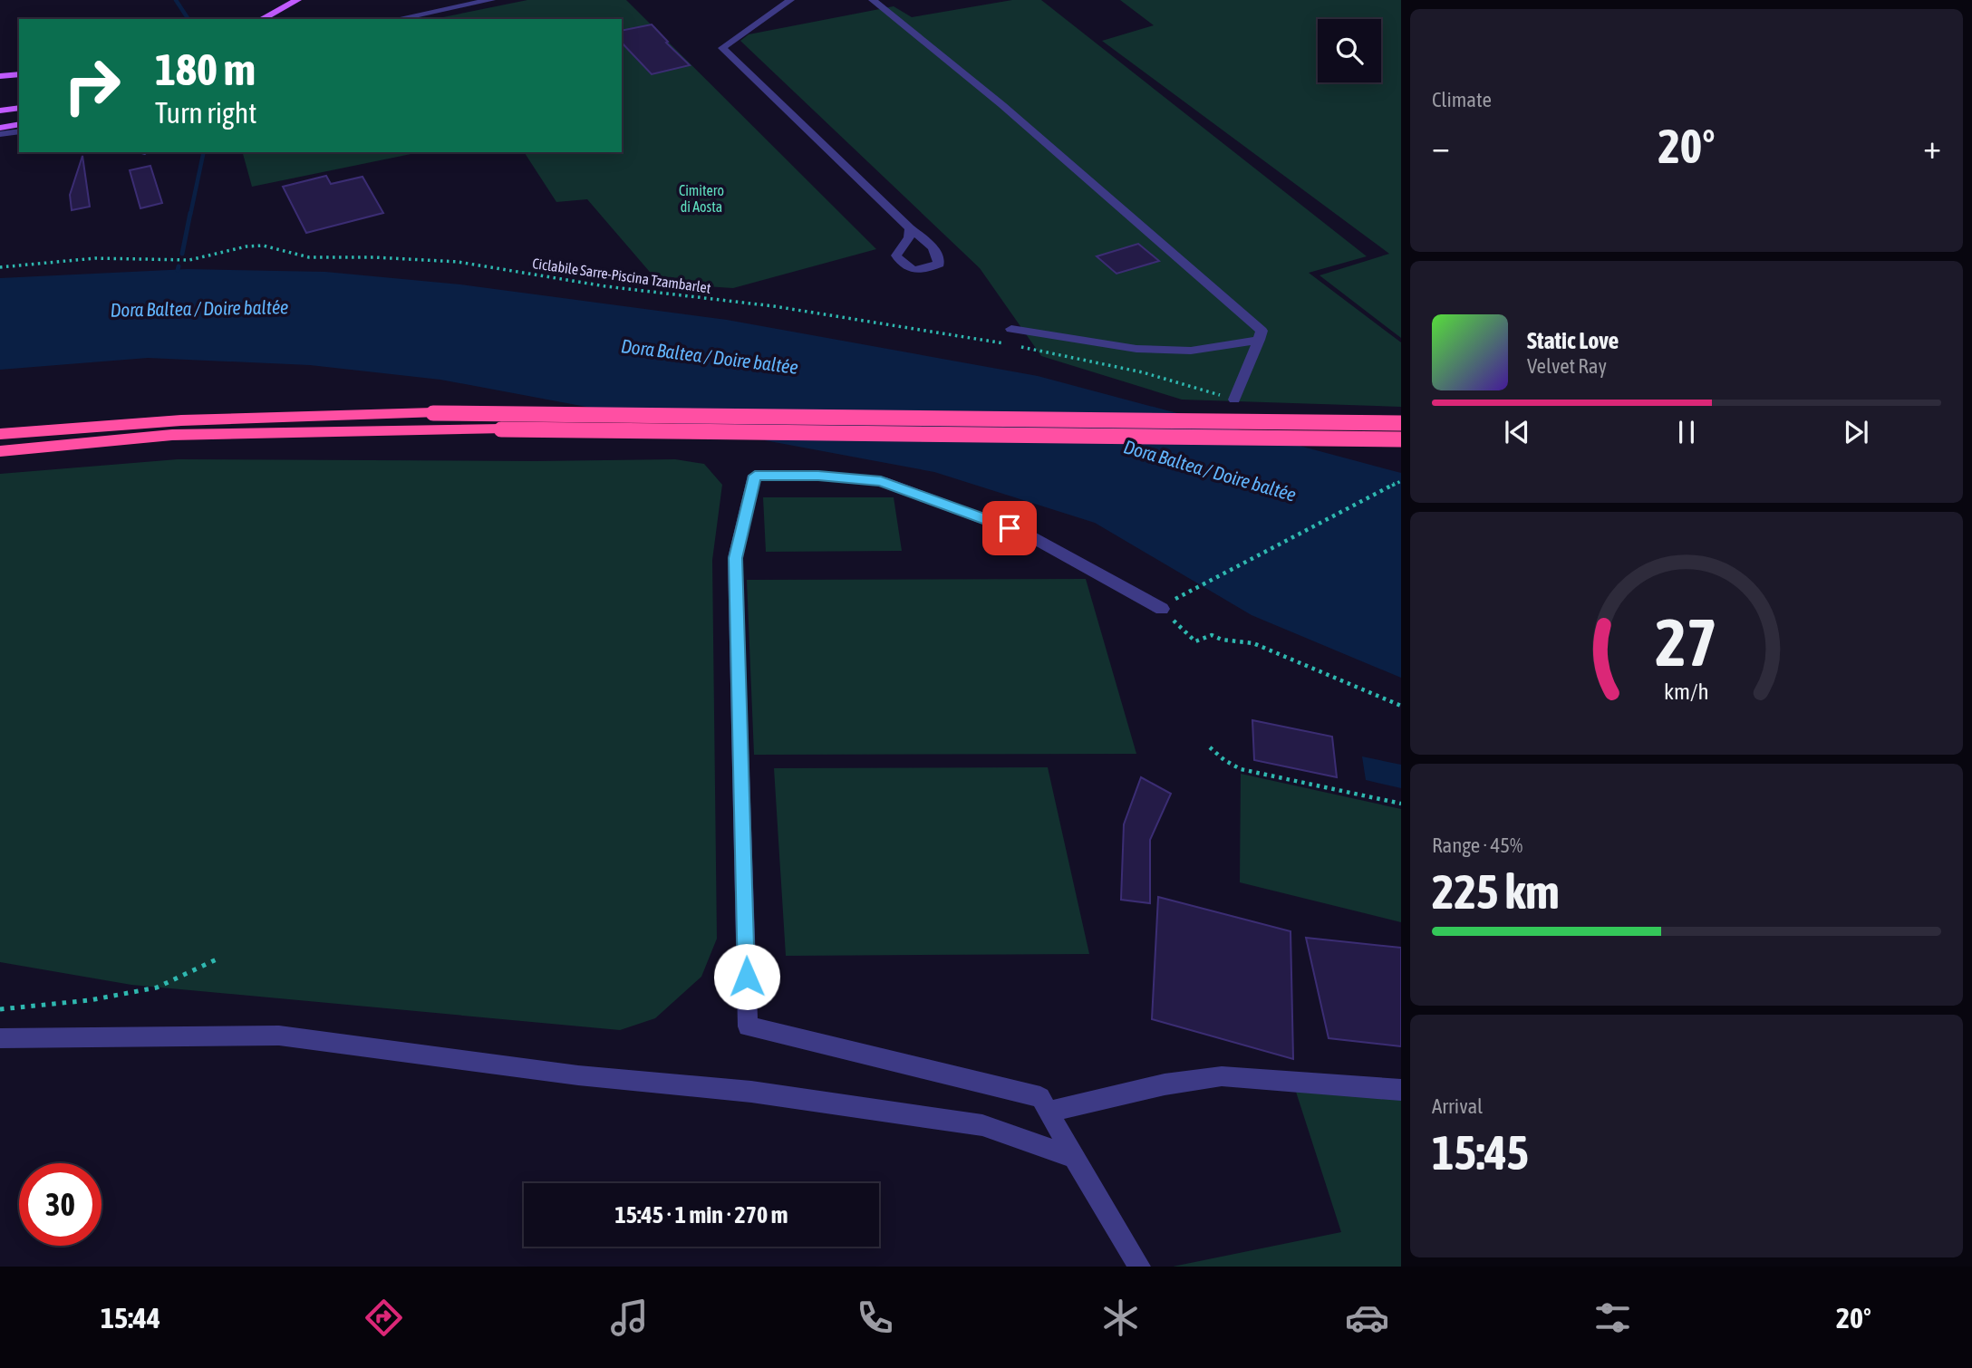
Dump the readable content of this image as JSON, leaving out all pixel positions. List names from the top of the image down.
{
  "streets": {
    "path": ["Ciclabile Sarre-Piscina Tzambarlet"]
  },
  "water": ["Dora Baltea / Doire baltée"],
  "parks": ["Cimitero di Aosta"],
  "page": {
    "tile": [
      "Climate",
      ["Range · 45%", "225 km"],
      ["Arrival", "15:45"]
    ],
    "turn": ["180 m", "Turn right"],
    "heat": ["−", "20°", "+"],
    "song": ["Static Love", "Velvet Ray"],
    "limit": "30",
    "trip": "15:45 · 1 min · 270 m",
    "tabs": ["15:44", "20°"],
    "gauge": ["27", "km/h"]
  }
}
